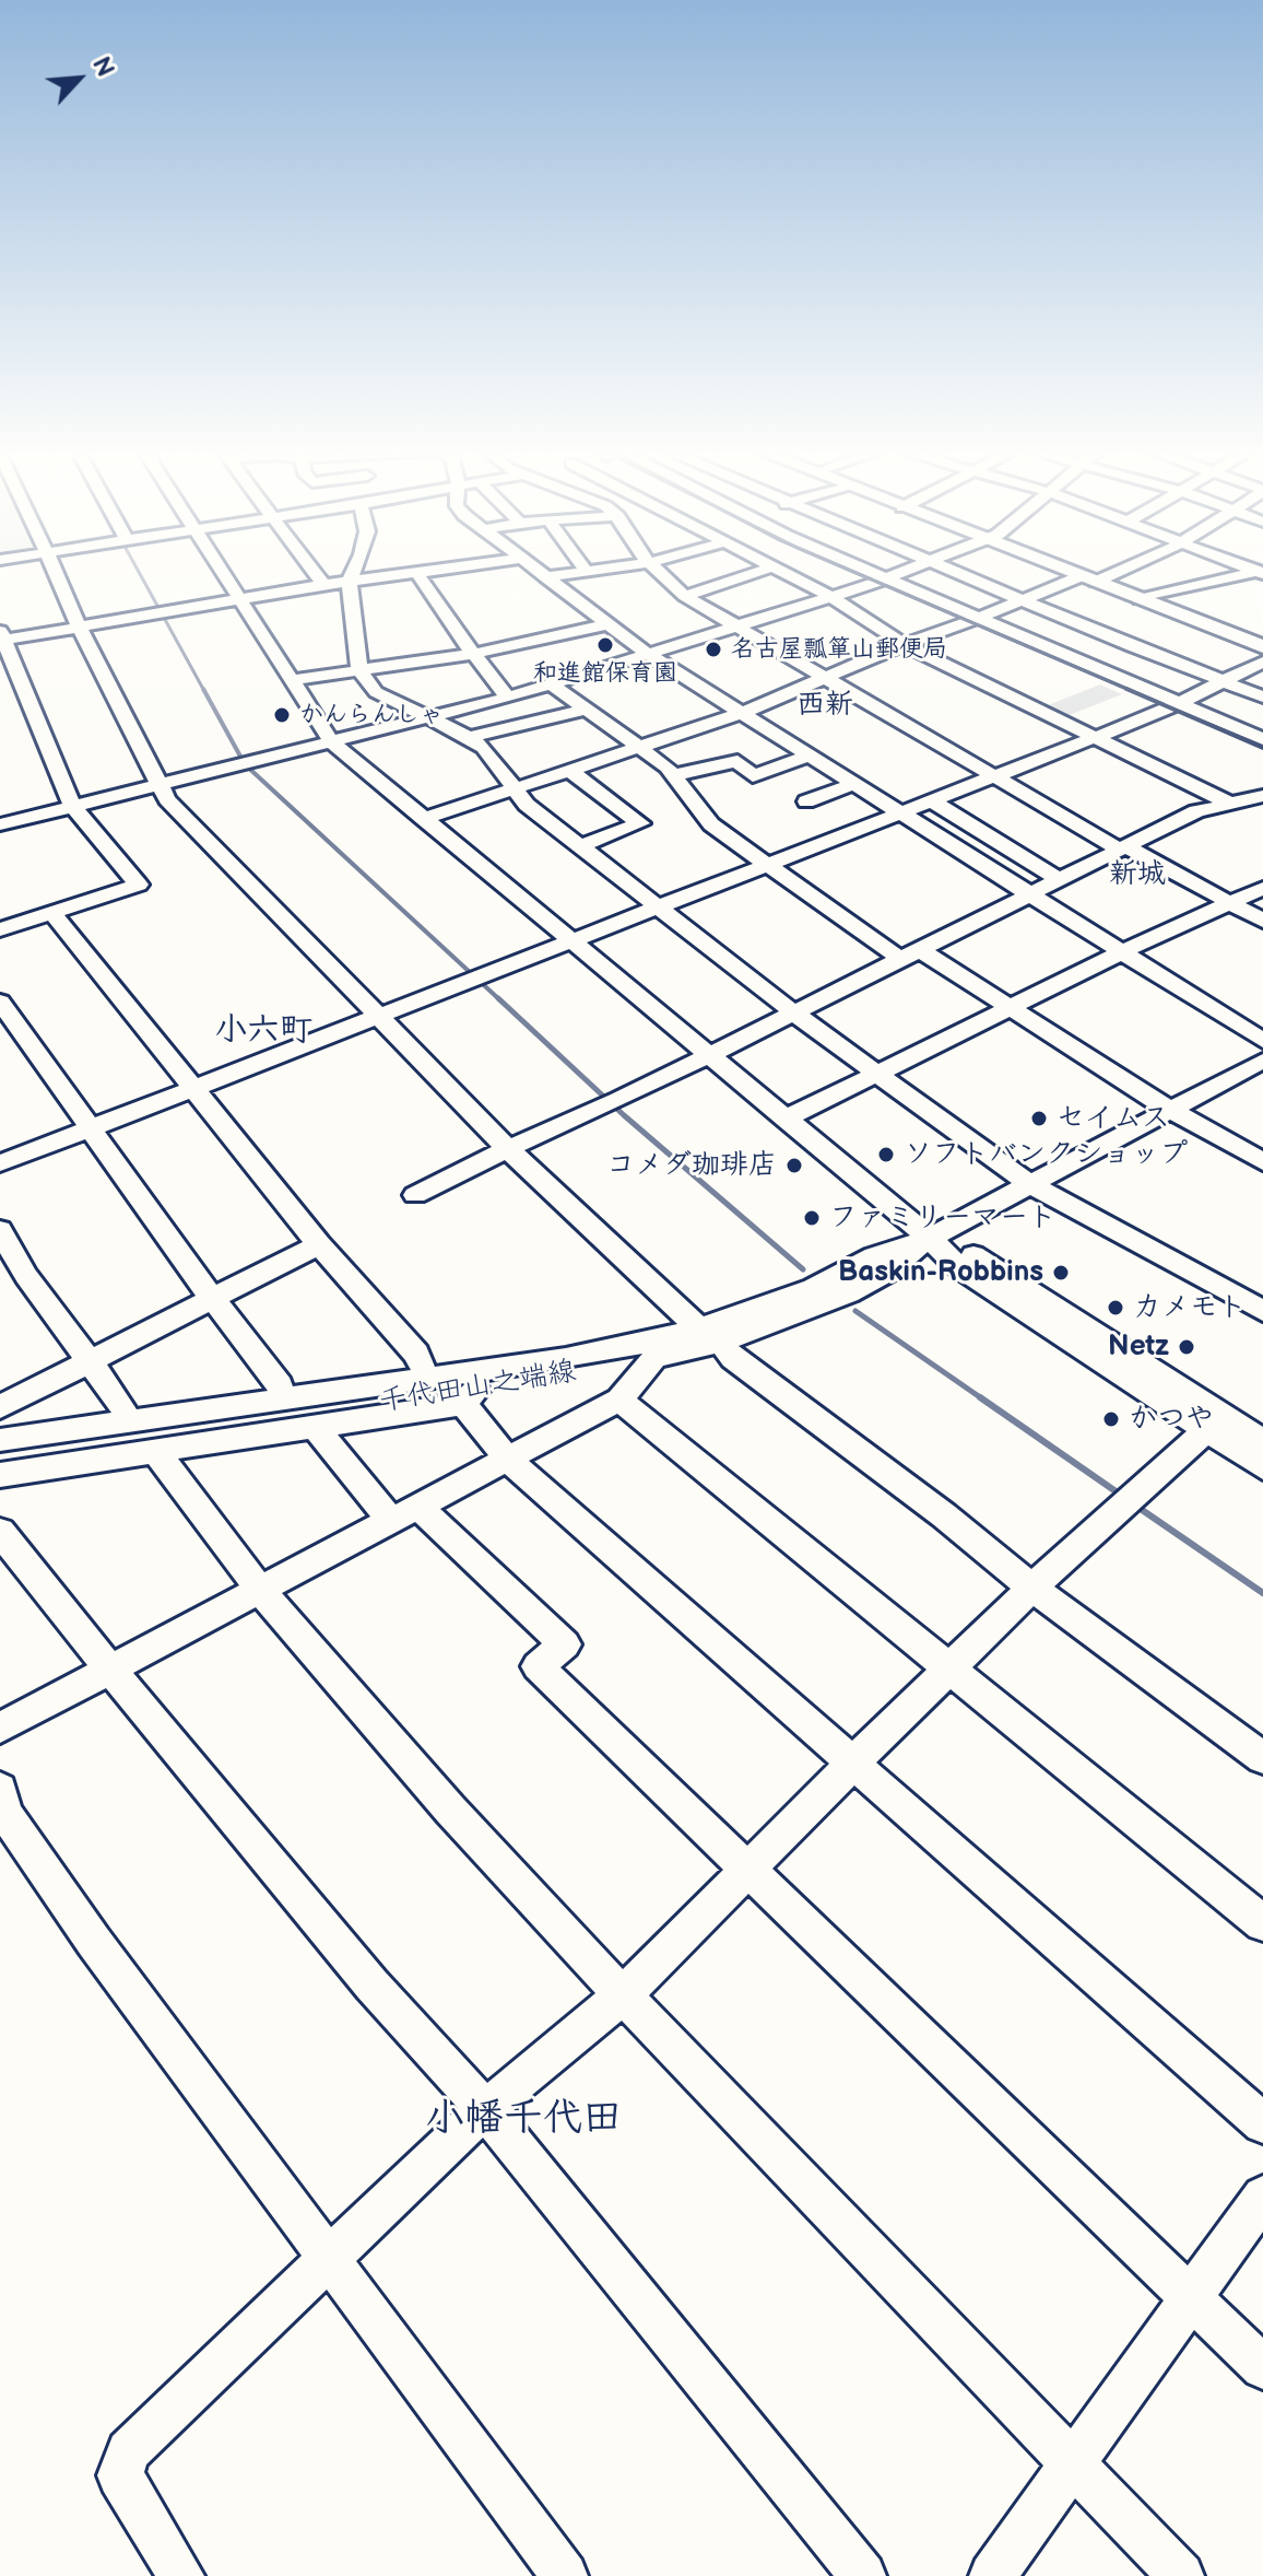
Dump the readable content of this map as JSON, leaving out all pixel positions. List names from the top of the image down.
{
  "streets": {
    "street": ["千代田山之端線"]
  },
  "districts": [
    "西新",
    "新城",
    "小六町",
    "小幡千代田"
  ],
  "places": [
    "和進館保育園",
    "名古屋瓢箪山郵便局",
    "かんらんしゃ",
    "セイムス",
    "ソフトバンクショップ",
    "コメダ珈琲店",
    "ファミリーマート",
    "Baskin-Robbins",
    "カメモト",
    "Netz",
    "かつや"
  ],
  "north": "top right"
}
